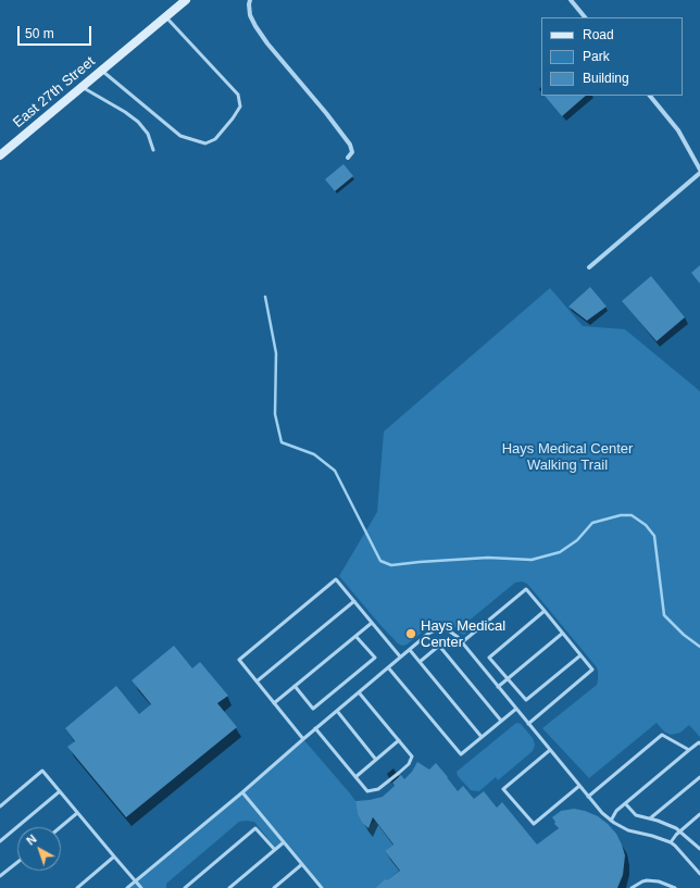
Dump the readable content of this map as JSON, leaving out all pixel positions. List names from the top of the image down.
{
  "streets": {
    "main road": ["East 27th Street"]
  },
  "parks": ["Hays Medical Center Walking Trail"],
  "places": ["Hays Medical Center"],
  "legend": ["Road", "Park", "Building"],
  "scale_bar": "50 m",
  "north": "top left"
}
